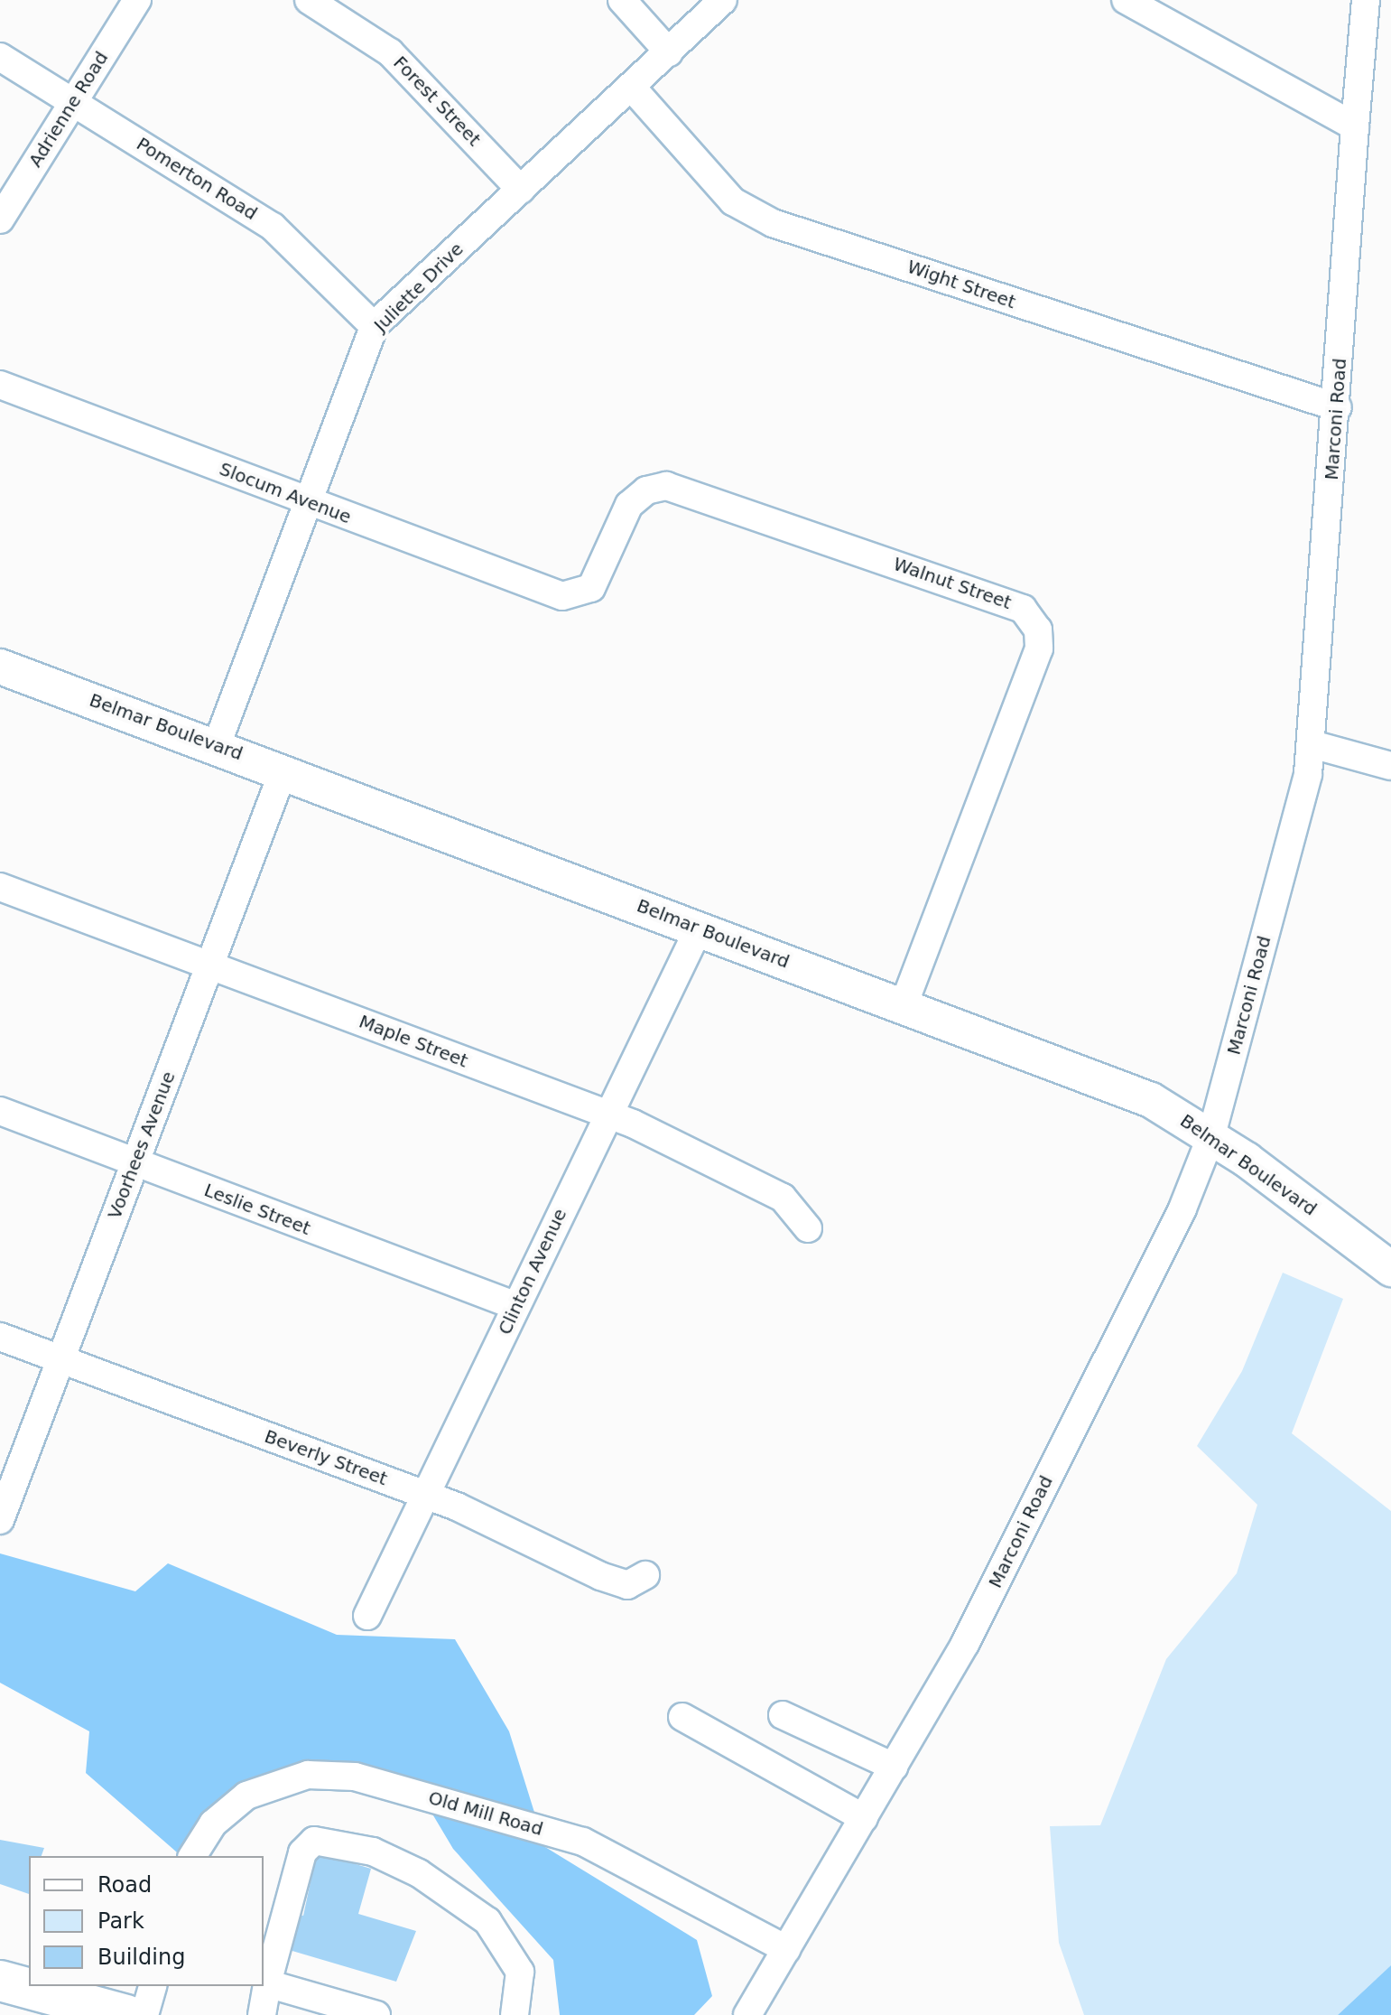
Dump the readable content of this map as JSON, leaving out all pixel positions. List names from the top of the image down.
{
  "streets": {
    "main road": ["Belmar Boulevard"],
    "street": [
      "Forest Street",
      "Adrienne Road",
      "Pomerton Road",
      "Wight Street",
      "Juliette Drive",
      "Marconi Road",
      "Slocum Avenue",
      "Walnut Street",
      "Maple Street",
      "Voorhees Avenue",
      "Leslie Street",
      "Clinton Avenue",
      "Beverly Street",
      "Old Mill Road"
    ]
  },
  "crossings": [
    ["Forest Street", "Juliette Drive"],
    ["Adrienne Road", "Pomerton Road"],
    ["Pomerton Road", "Juliette Drive"],
    ["Wight Street", "Juliette Drive"],
    ["Wight Street", "Marconi Road"],
    ["Juliette Drive", "Slocum Avenue"],
    ["Juliette Drive", "Belmar Boulevard"],
    ["Marconi Road", "Belmar Boulevard"],
    ["Marconi Road", "Old Mill Road"],
    ["Slocum Avenue", "Walnut Street"],
    ["Walnut Street", "Belmar Boulevard"],
    ["Belmar Boulevard", "Voorhees Avenue"],
    ["Belmar Boulevard", "Clinton Avenue"],
    ["Maple Street", "Voorhees Avenue"],
    ["Maple Street", "Clinton Avenue"],
    ["Voorhees Avenue", "Leslie Street"],
    ["Voorhees Avenue", "Beverly Street"],
    ["Leslie Street", "Clinton Avenue"],
    ["Clinton Avenue", "Beverly Street"]
  ],
  "legend": ["Road", "Park", "Building"]
}
